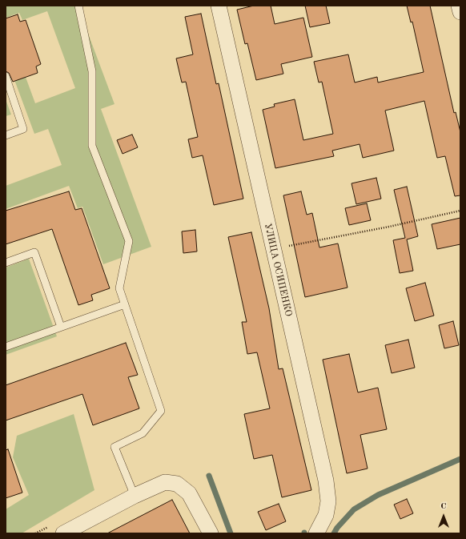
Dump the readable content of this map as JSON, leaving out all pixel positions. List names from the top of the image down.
{
  "streets": {
    "street": ["УЛИЦА ОСИПЕНКО"]
  },
  "north": "top"
}
